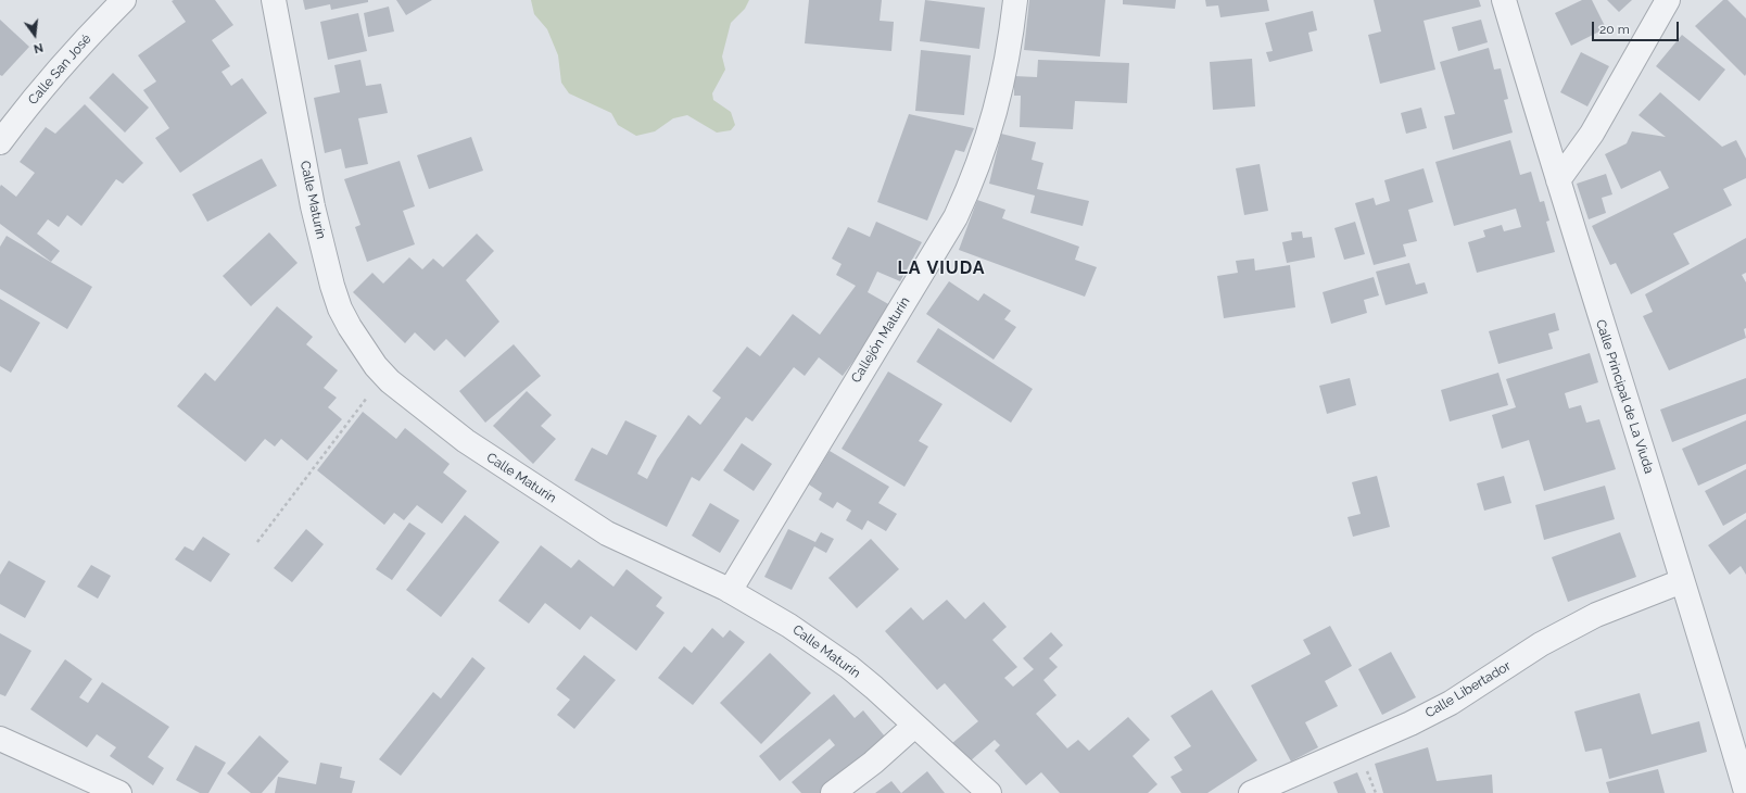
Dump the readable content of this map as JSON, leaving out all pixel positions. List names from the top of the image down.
{
  "streets": {
    "street": [
      "Calle San José",
      "Calle Maturín",
      "Callejón Maturín",
      "Calle Principal de La Viuda",
      "Calle Libertador"
    ]
  },
  "crossings": [
    ["Calle Maturín", "Callejón Maturín"],
    ["Calle Principal de La Viuda", "Calle Libertador"]
  ],
  "districts": ["LA VIUDA"],
  "scale_bar": "20 m",
  "north": "bottom"
}
